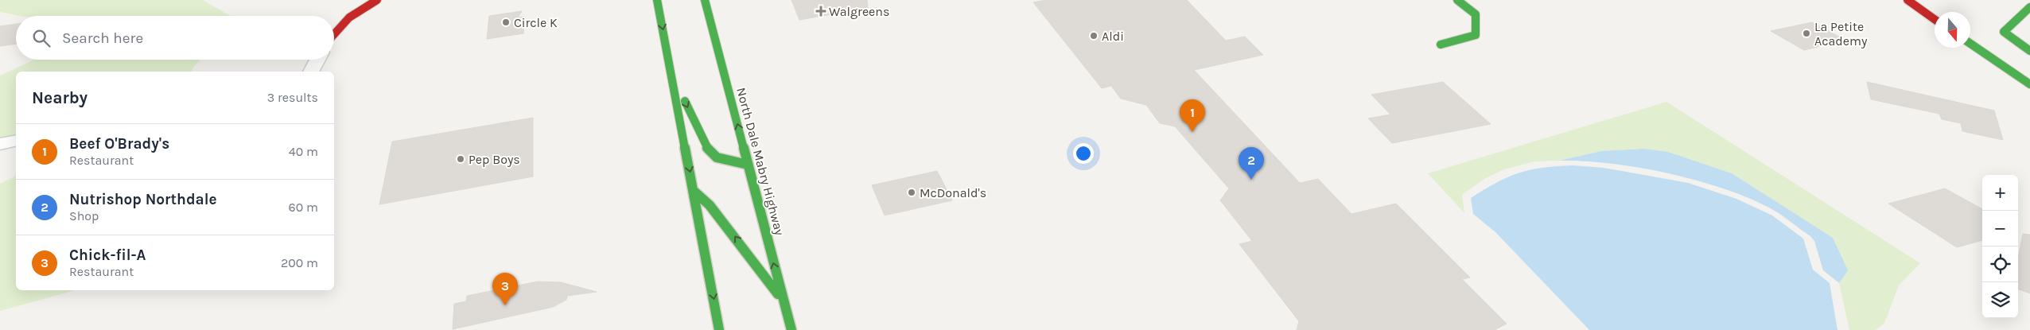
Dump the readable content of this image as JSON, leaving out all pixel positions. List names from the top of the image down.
{
  "streets": {
    "main road": ["North Dale Mabry Highway"]
  },
  "places": {
    "health": ["Walgreens"],
    "other": [
      "Circle K",
      "La Petite Academy",
      "Aldi",
      "Pep Boys",
      "McDonald's"
    ]
  },
  "north": "bottom",
  "page": {
    "search": "Search here",
    "heading": ["Nearby", "3 results"],
    "pins": ["1", "2", "3"],
    "list": [
      {
        "mark": "1",
        "name": "Beef O'Brady's",
        "note": "Restaurant",
        "value": "40 m"
      },
      {
        "mark": "2",
        "name": "Nutrishop Northdale",
        "note": "Shop",
        "value": "60 m"
      },
      {
        "mark": "3",
        "name": "Chick-fil-A",
        "note": "Restaurant",
        "value": "200 m"
      }
    ],
    "map_buttons": ["+", "−"]
  }
}
